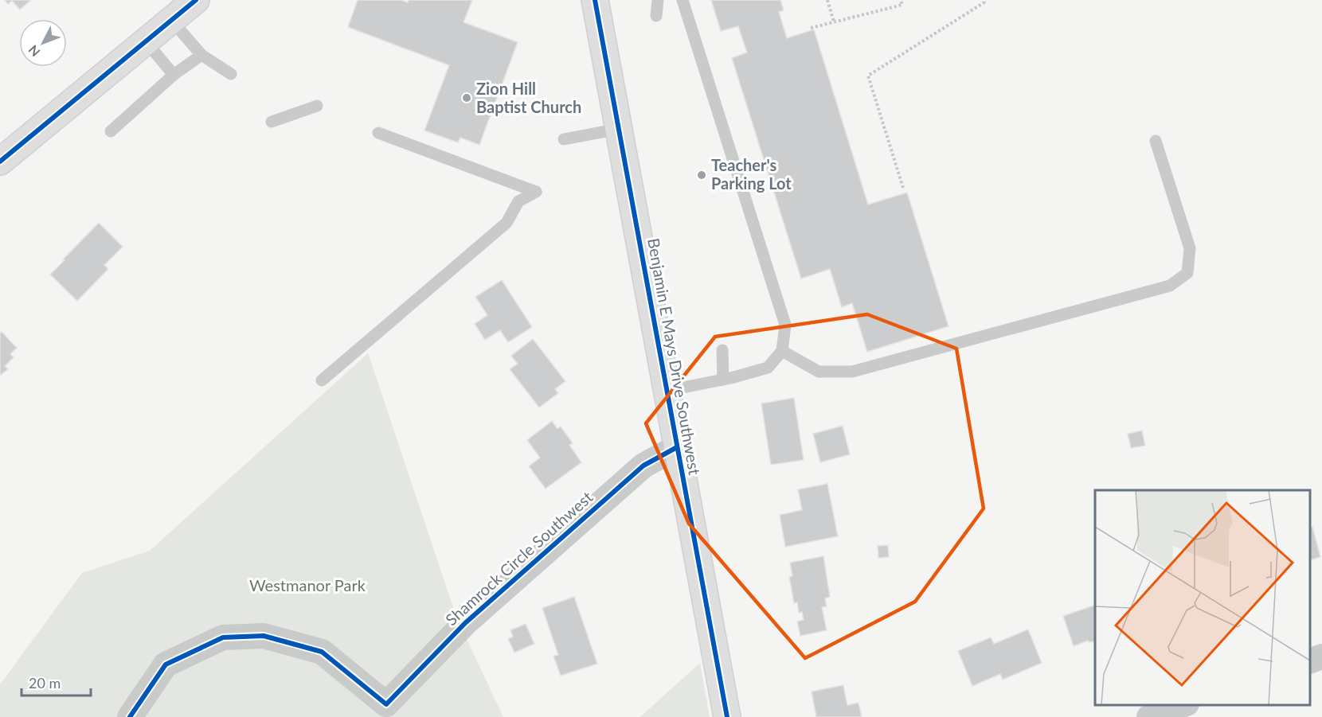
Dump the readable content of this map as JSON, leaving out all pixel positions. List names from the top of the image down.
{
  "streets": {
    "street": ["Benjamin E Mays Drive Southwest", "Shamrock Circle Southwest"]
  },
  "crossings": [
    ["Benjamin E Mays Drive Southwest", "Shamrock Circle Southwest"]
  ],
  "parks": ["Westmanor Park"],
  "places": ["Zion Hill Baptist Church", "Teacher's Parking Lot"],
  "scale_bar": "20 m",
  "north": "bottom left"
}
